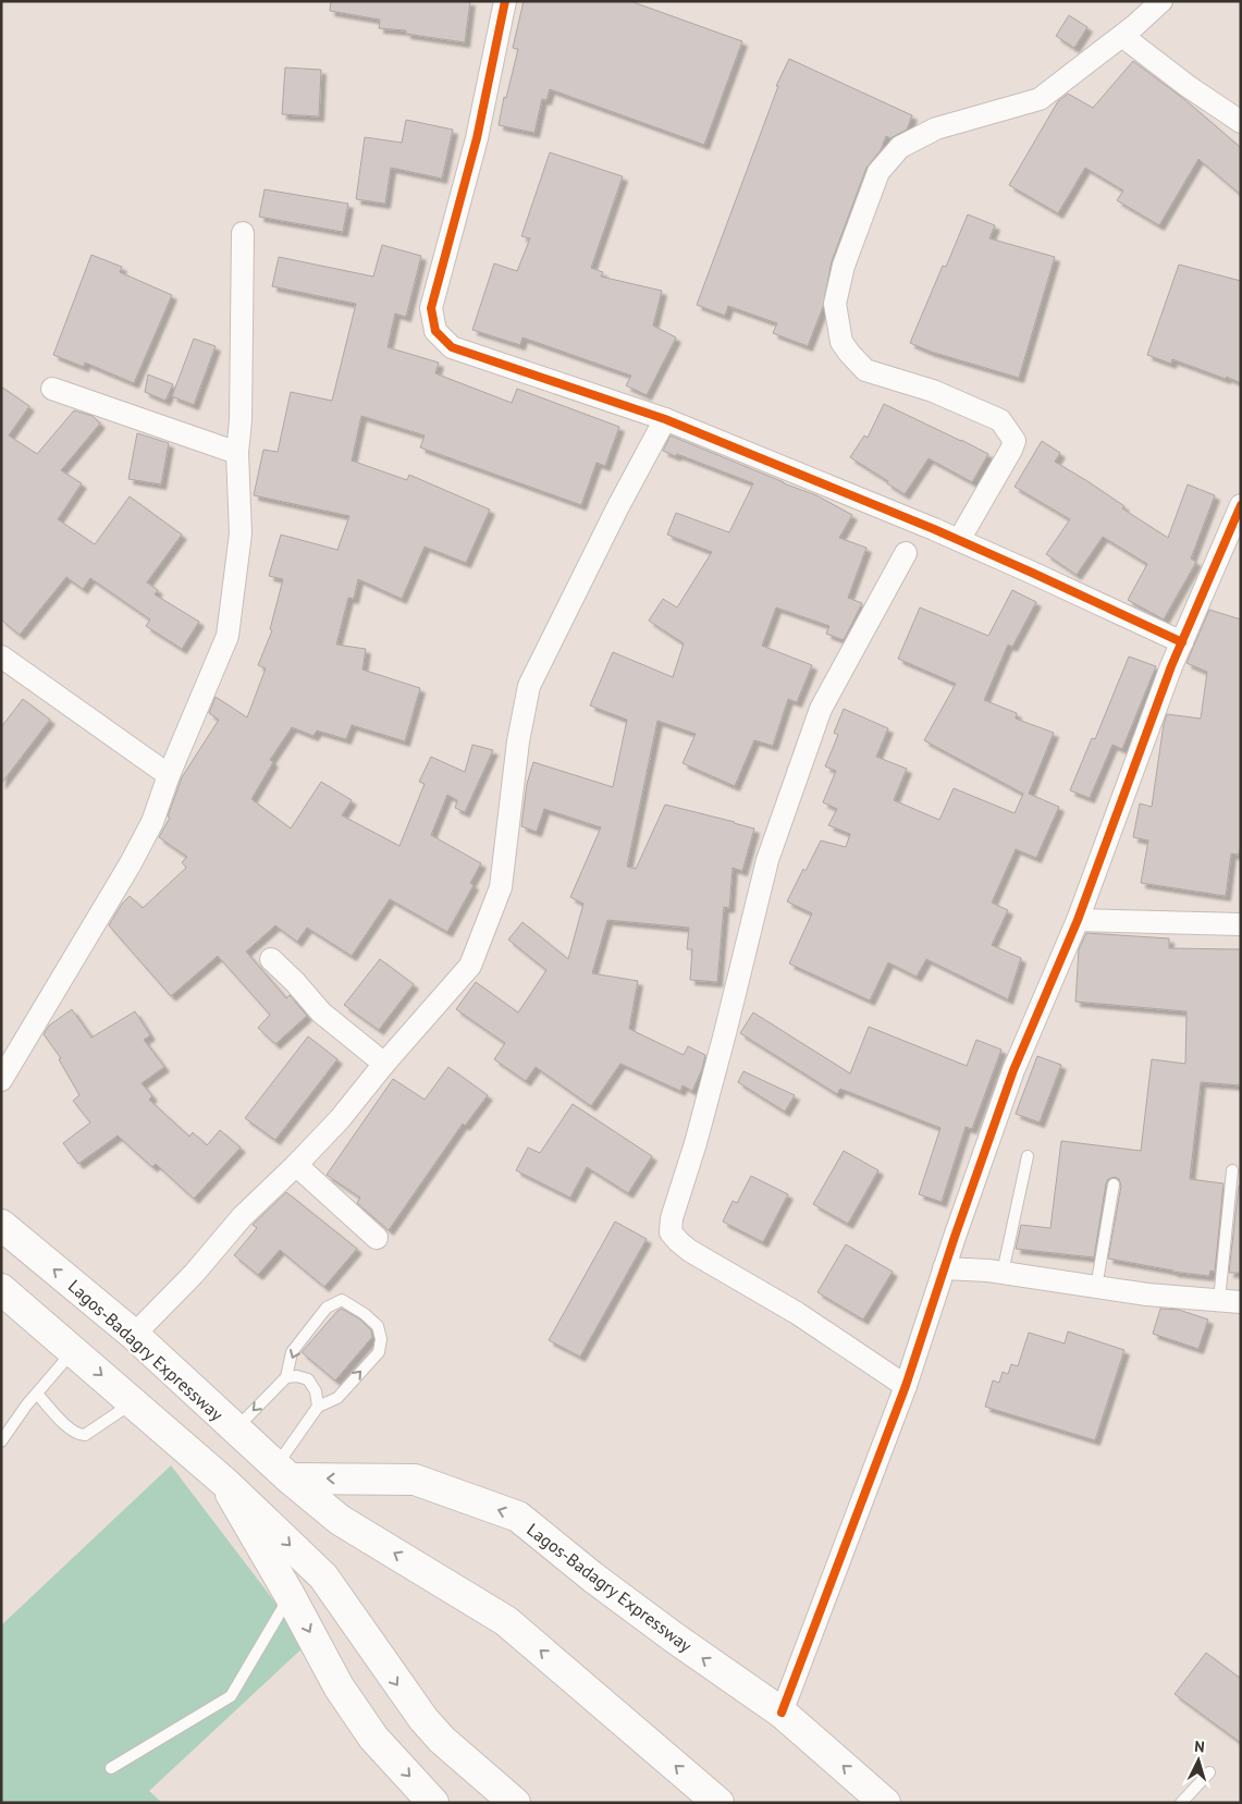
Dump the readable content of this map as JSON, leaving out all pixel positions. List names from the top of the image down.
{
  "streets": {
    "main road": ["Lagos-Badagry Expressway"]
  },
  "north": "top"
}
